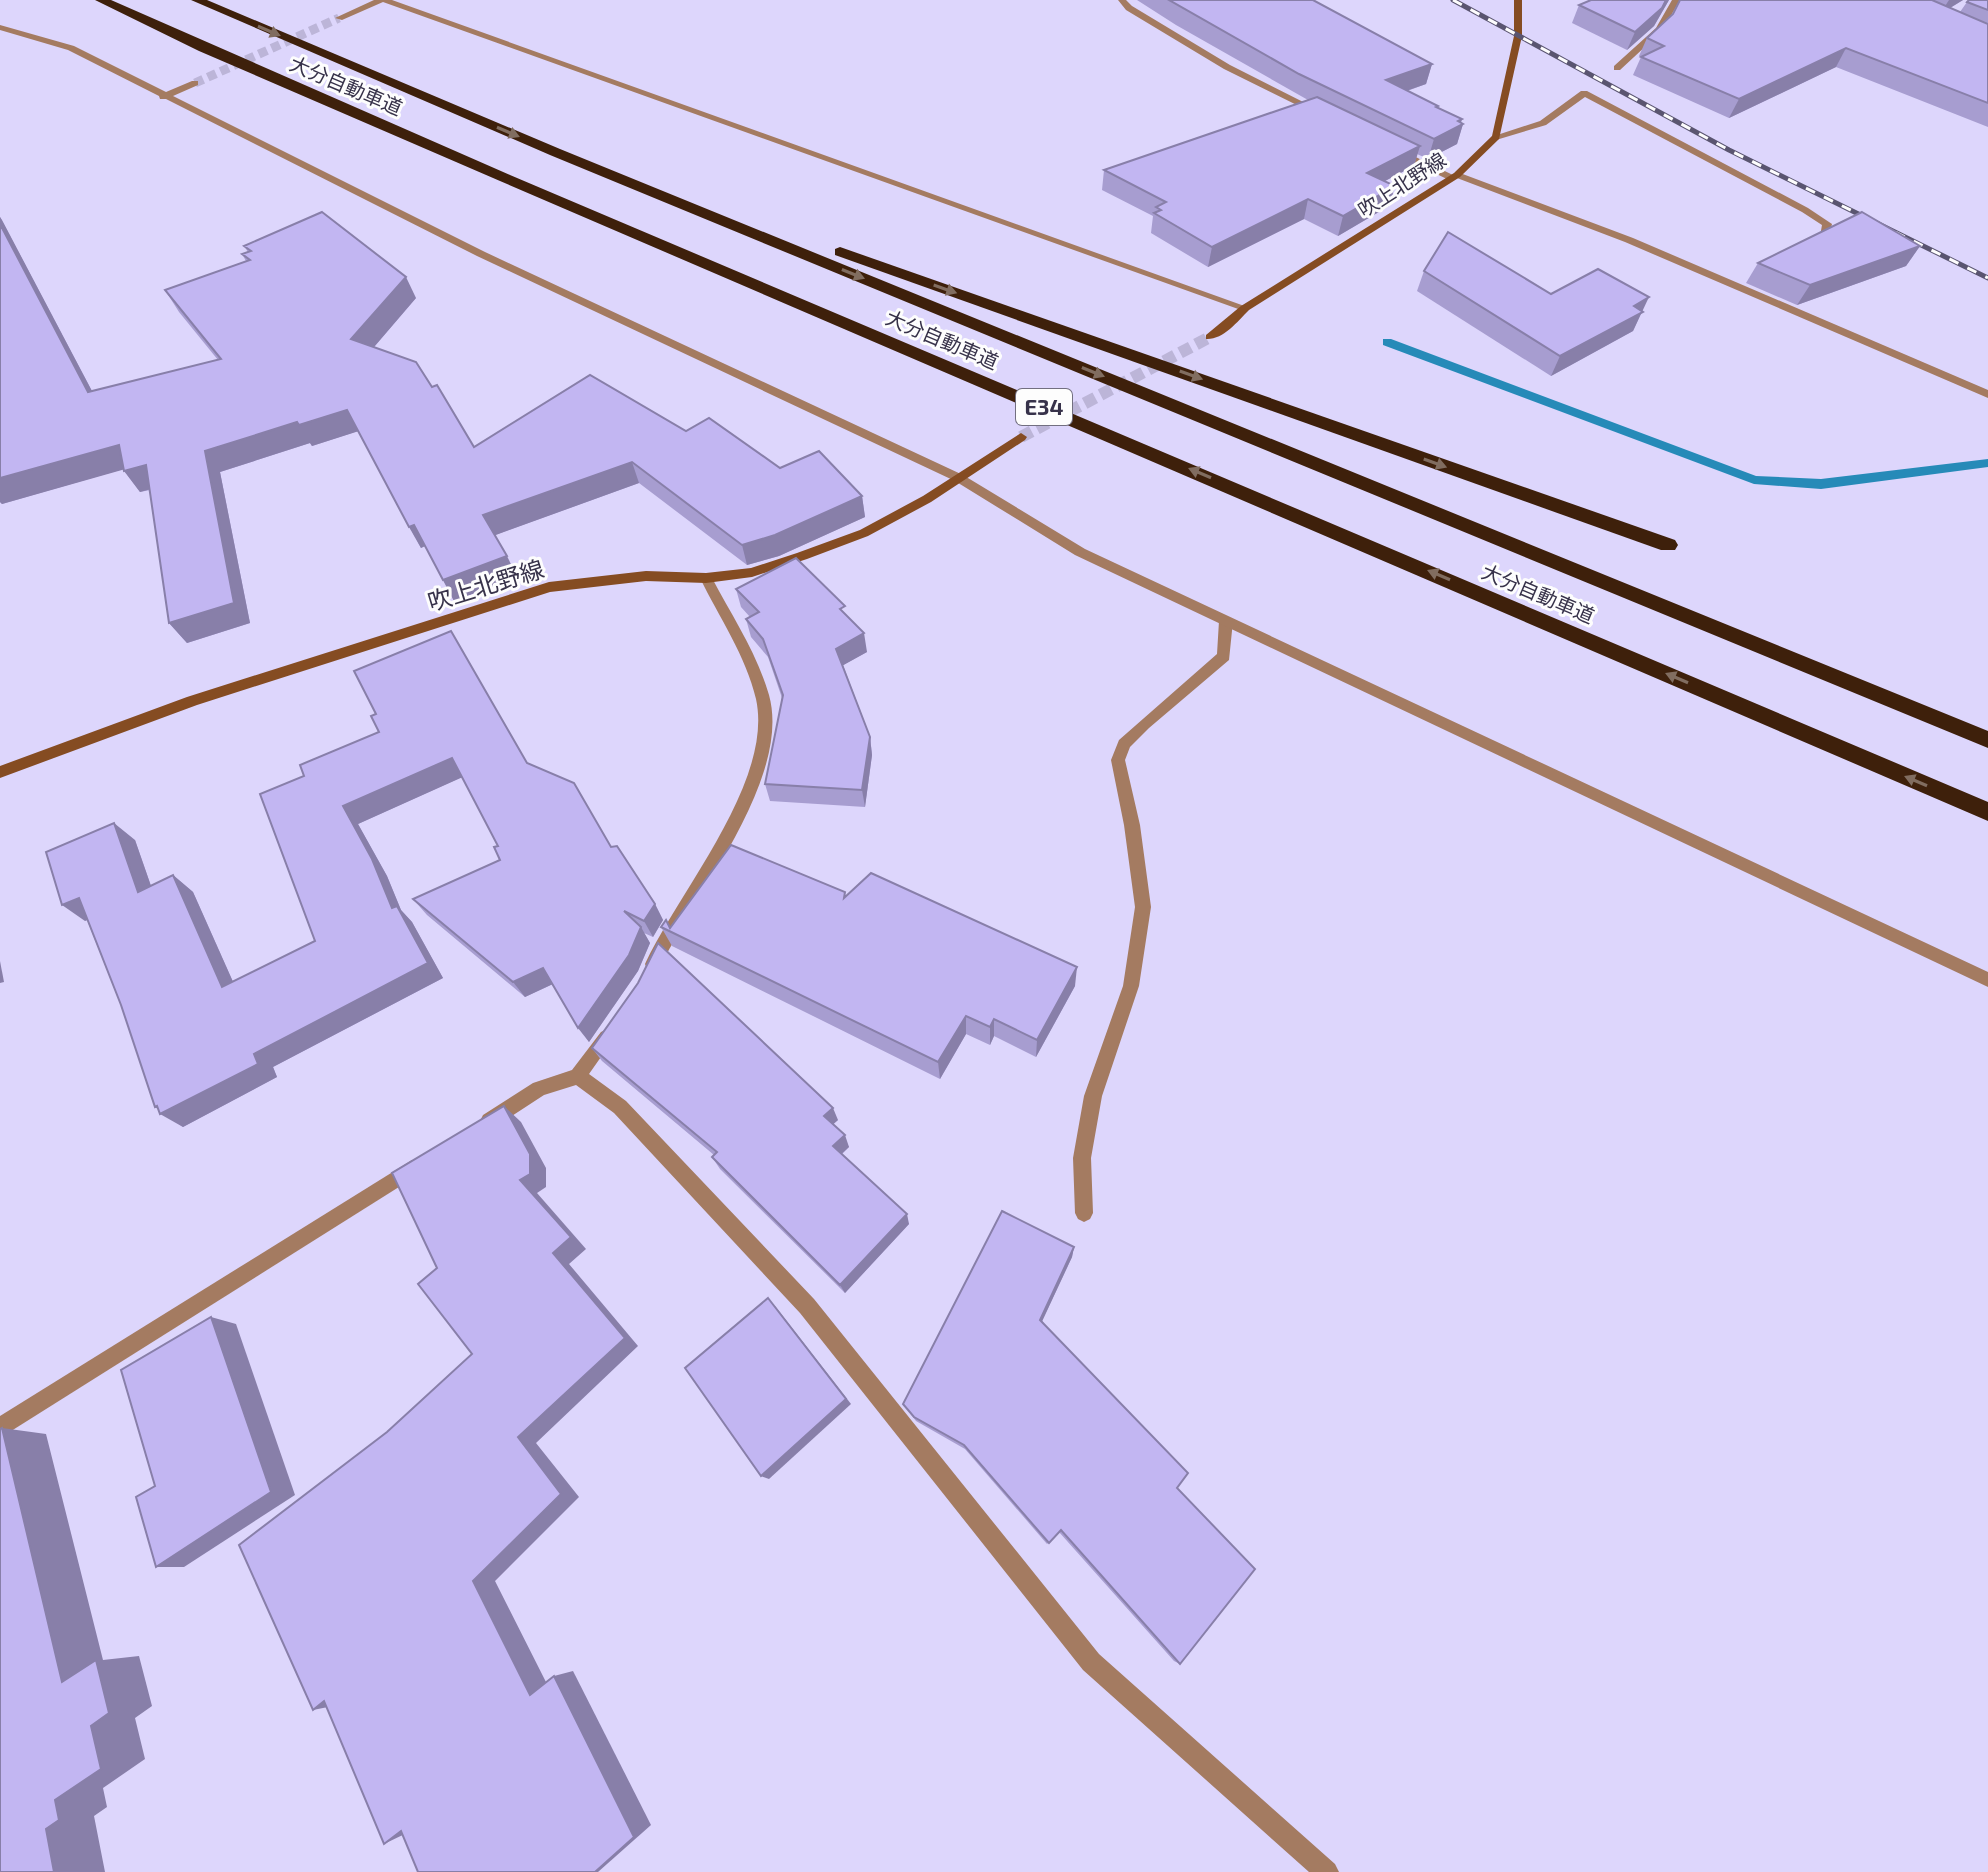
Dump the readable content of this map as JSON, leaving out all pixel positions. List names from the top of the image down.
{
  "streets": {
    "highway": ["大分自動車道", "E34"],
    "main road": ["吹上北野線"]
  }
}
